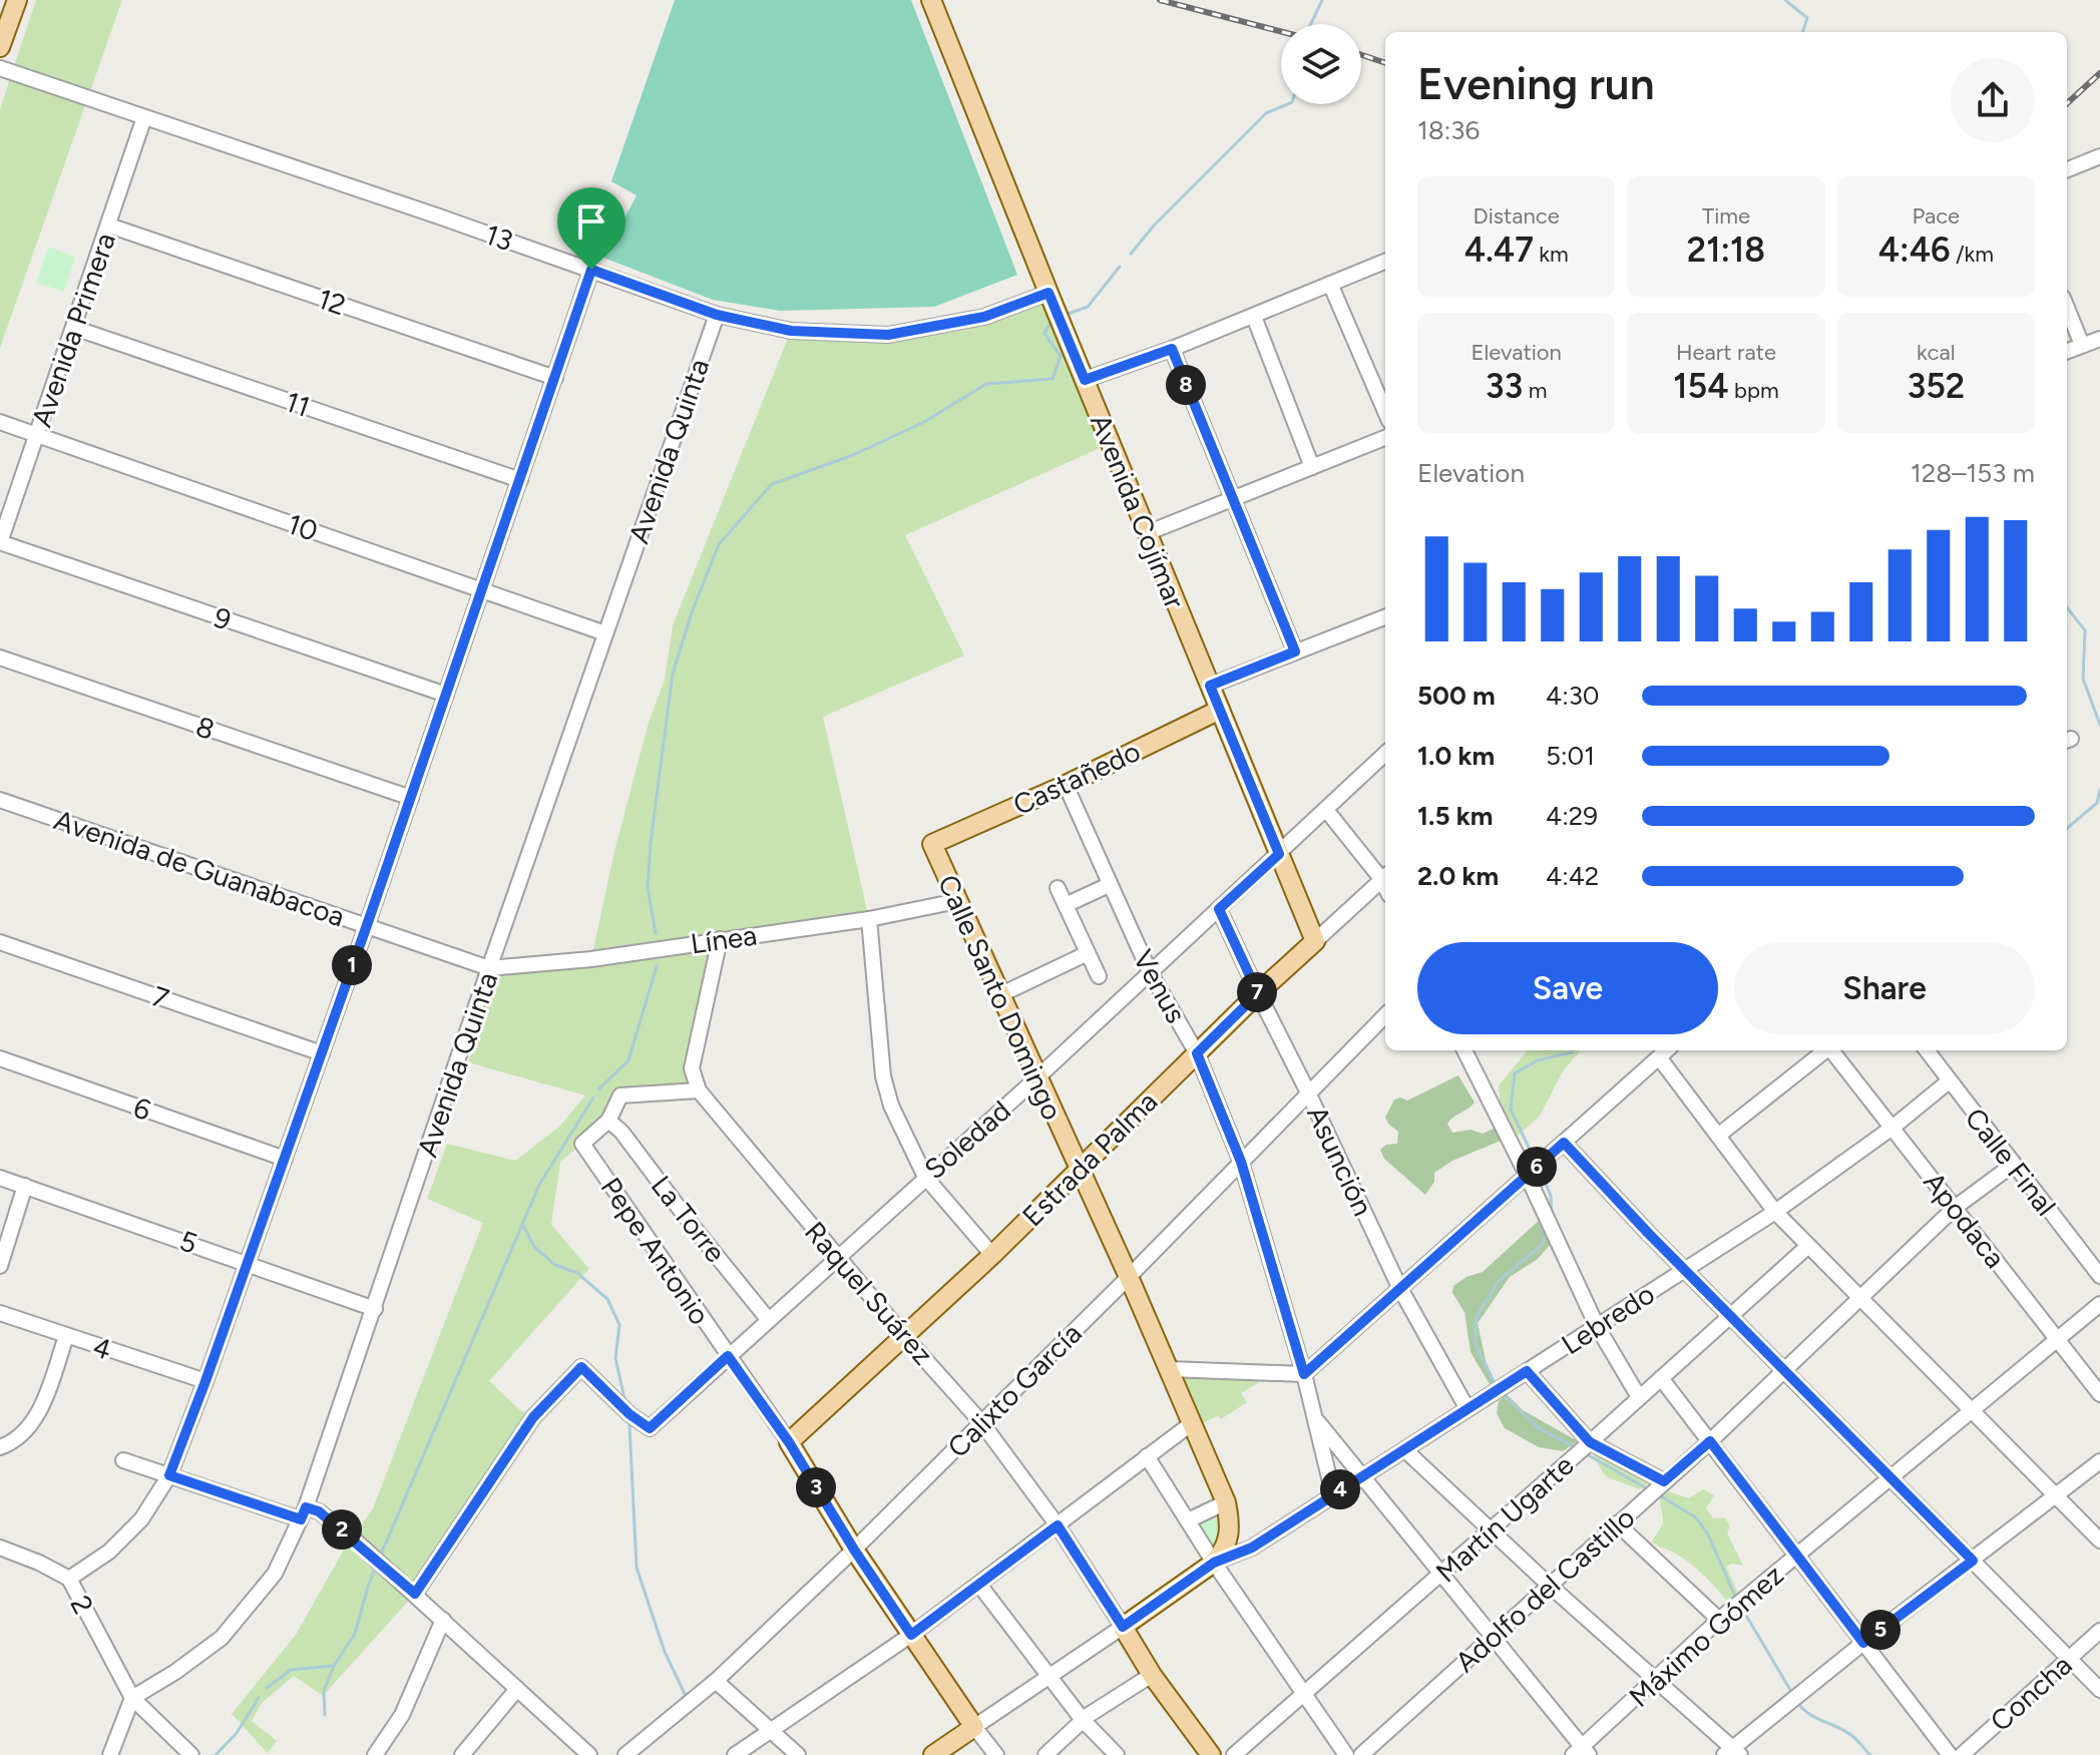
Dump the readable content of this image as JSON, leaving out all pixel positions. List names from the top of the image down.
{
  "streets": {
    "main road": [
      "Avenida Cojímar",
      "Castañedo",
      "Calle Santo Domingo",
      "Estrada Palma",
      "Pepe Antonio"
    ],
    "street": [
      "13",
      "12",
      "Avenida Primera",
      "11",
      "Avenida Quinta",
      "10",
      "9",
      "8",
      "Avenida de Guanabacoa",
      "Línea",
      "Venus",
      "7",
      "6",
      "Soledad",
      "Asunción",
      "Calle Final",
      "La Torre",
      "Apodaca",
      "5",
      "Raquel Suárez",
      "Lebredo",
      "4",
      "Calixto García",
      "Martín Ugarte",
      "Adolfo del Castillo",
      "2",
      "Máximo Gómez",
      "Concha"
    ]
  },
  "crossings": [
    ["13", "Avenida Primera"],
    ["13", "Avenida Quinta"],
    ["13", "Avenida Cojímar"],
    ["12", "Avenida Primera"],
    ["Avenida Primera", "11"],
    ["Avenida Primera", "10"],
    ["Avenida Primera", "9"],
    ["Avenida Quinta", "10"],
    ["Avenida Quinta", "Avenida de Guanabacoa"],
    ["Avenida Quinta", "Línea"],
    ["Avenida Quinta", "5"],
    ["Avenida Quinta", "2"],
    ["Avenida Cojímar", "Castañedo"],
    ["Avenida Cojímar", "Soledad"],
    ["Avenida Cojímar", "Estrada Palma"],
    ["Castañedo", "Venus"],
    ["Castañedo", "Calle Santo Domingo"],
    ["Avenida de Guanabacoa", "Línea"],
    ["Línea", "Calle Santo Domingo"],
    ["Venus", "Soledad"],
    ["Venus", "Estrada Palma"],
    ["Venus", "Lebredo"],
    ["Venus", "Calixto García"],
    ["Venus", "Martín Ugarte"],
    ["Venus", "Adolfo del Castillo"],
    ["Venus", "Máximo Gómez"],
    ["Calle Santo Domingo", "Soledad"],
    ["Calle Santo Domingo", "Estrada Palma"],
    ["Calle Santo Domingo", "Calixto García"],
    ["Soledad", "Asunción"],
    ["Soledad", "La Torre"],
    ["Soledad", "Pepe Antonio"],
    ["Soledad", "Raquel Suárez"],
    ["Estrada Palma", "Asunción"],
    ["Estrada Palma", "Pepe Antonio"],
    ["Estrada Palma", "Raquel Suárez"],
    ["Asunción", "Lebredo"],
    ["Asunción", "Calixto García"],
    ["Calle Final", "Lebredo"],
    ["Calle Final", "Adolfo del Castillo"],
    ["La Torre", "Pepe Antonio"],
    ["Apodaca", "Lebredo"],
    ["Apodaca", "Adolfo del Castillo"],
    ["Apodaca", "Máximo Gómez"],
    ["Pepe Antonio", "Raquel Suárez"],
    ["Pepe Antonio", "Calixto García"],
    ["Raquel Suárez", "Calixto García"]
  ],
  "page": {
    "heading": ["Evening run", "18:36"],
    "stats": [
      ["Distance", "4.47 km"],
      ["Time", "21:18"],
      ["Pace", "4:46 /km"],
      ["Elevation", "33 m"],
      ["Heart rate", "154 bpm"],
      ["kcal", "352"]
    ],
    "pins": [
      "8",
      "1",
      "7",
      "6",
      "3",
      "4",
      "2",
      "5"
    ],
    "chart": ["Elevation", "128–153 m"],
    "list": [
      {
        "name": "500 m",
        "note": "4:30"
      },
      {
        "name": "1.0 km",
        "note": "5:01"
      },
      {
        "name": "1.5 km",
        "note": "4:29"
      },
      {
        "name": "2.0 km",
        "note": "4:42"
      }
    ],
    "buttons": ["Save", "Share"]
  }
}
